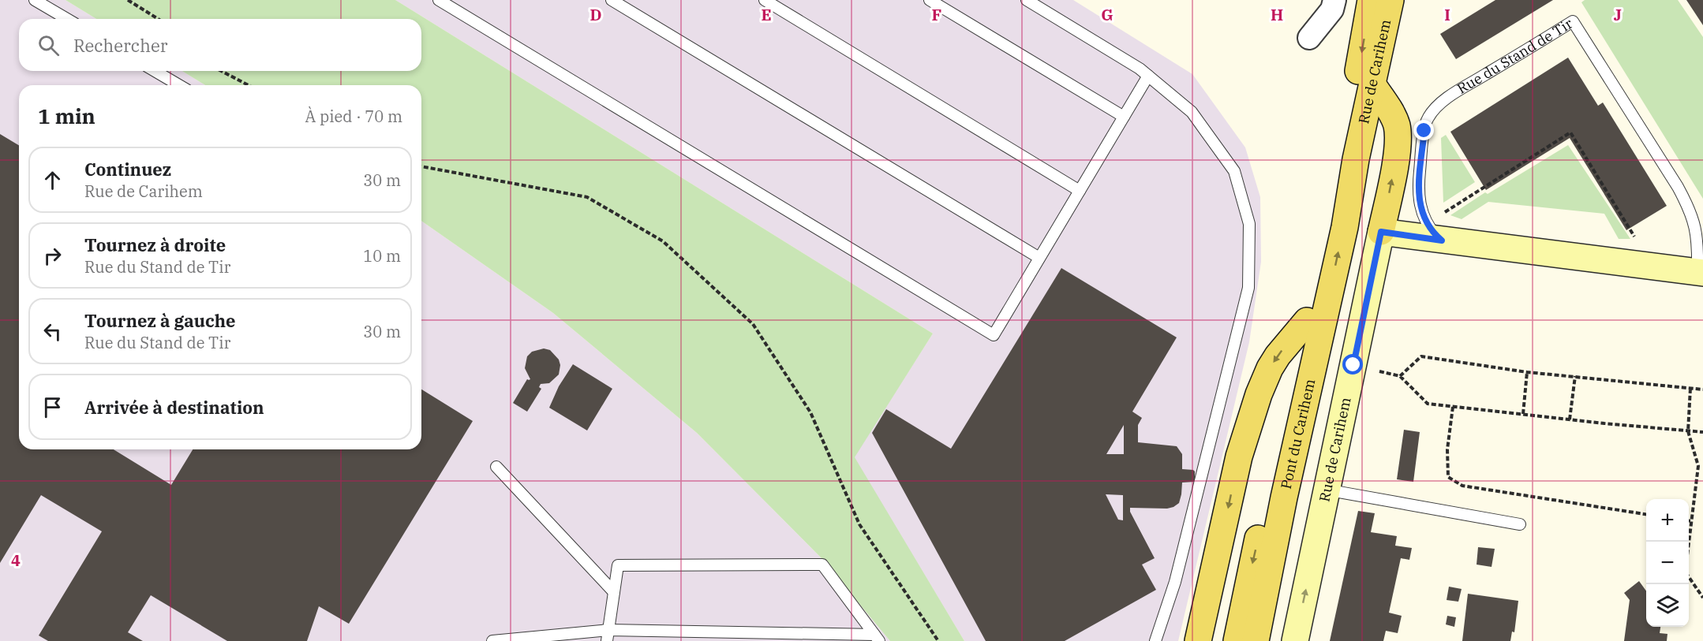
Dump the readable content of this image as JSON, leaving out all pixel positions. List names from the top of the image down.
{
  "streets": {
    "main road": ["Rue de Carihem", "Pont du Carihem"],
    "street": ["Rue du Stand de Tir"]
  },
  "crossings": [
    ["Rue du Stand de Tir", "Rue de Carihem"],
    ["Rue de Carihem", "Pont du Carihem"]
  ],
  "page": {
    "search": "Rechercher",
    "heading": ["1 min", "À pied · 70 m"],
    "list": [
      ["Continuez", "Rue de Carihem", "30 m"],
      ["Tournez à droite", "Rue du Stand de Tir", "10 m"],
      ["Tournez à gauche", "Rue du Stand de Tir", "30 m"],
      "Arrivée à destination"
    ],
    "map_buttons": ["+", "−"]
  },
  "grid": {
    "columns": [
      "D",
      "E",
      "F",
      "G",
      "H",
      "I",
      "J"
    ],
    "rows": ["4"]
  }
}
